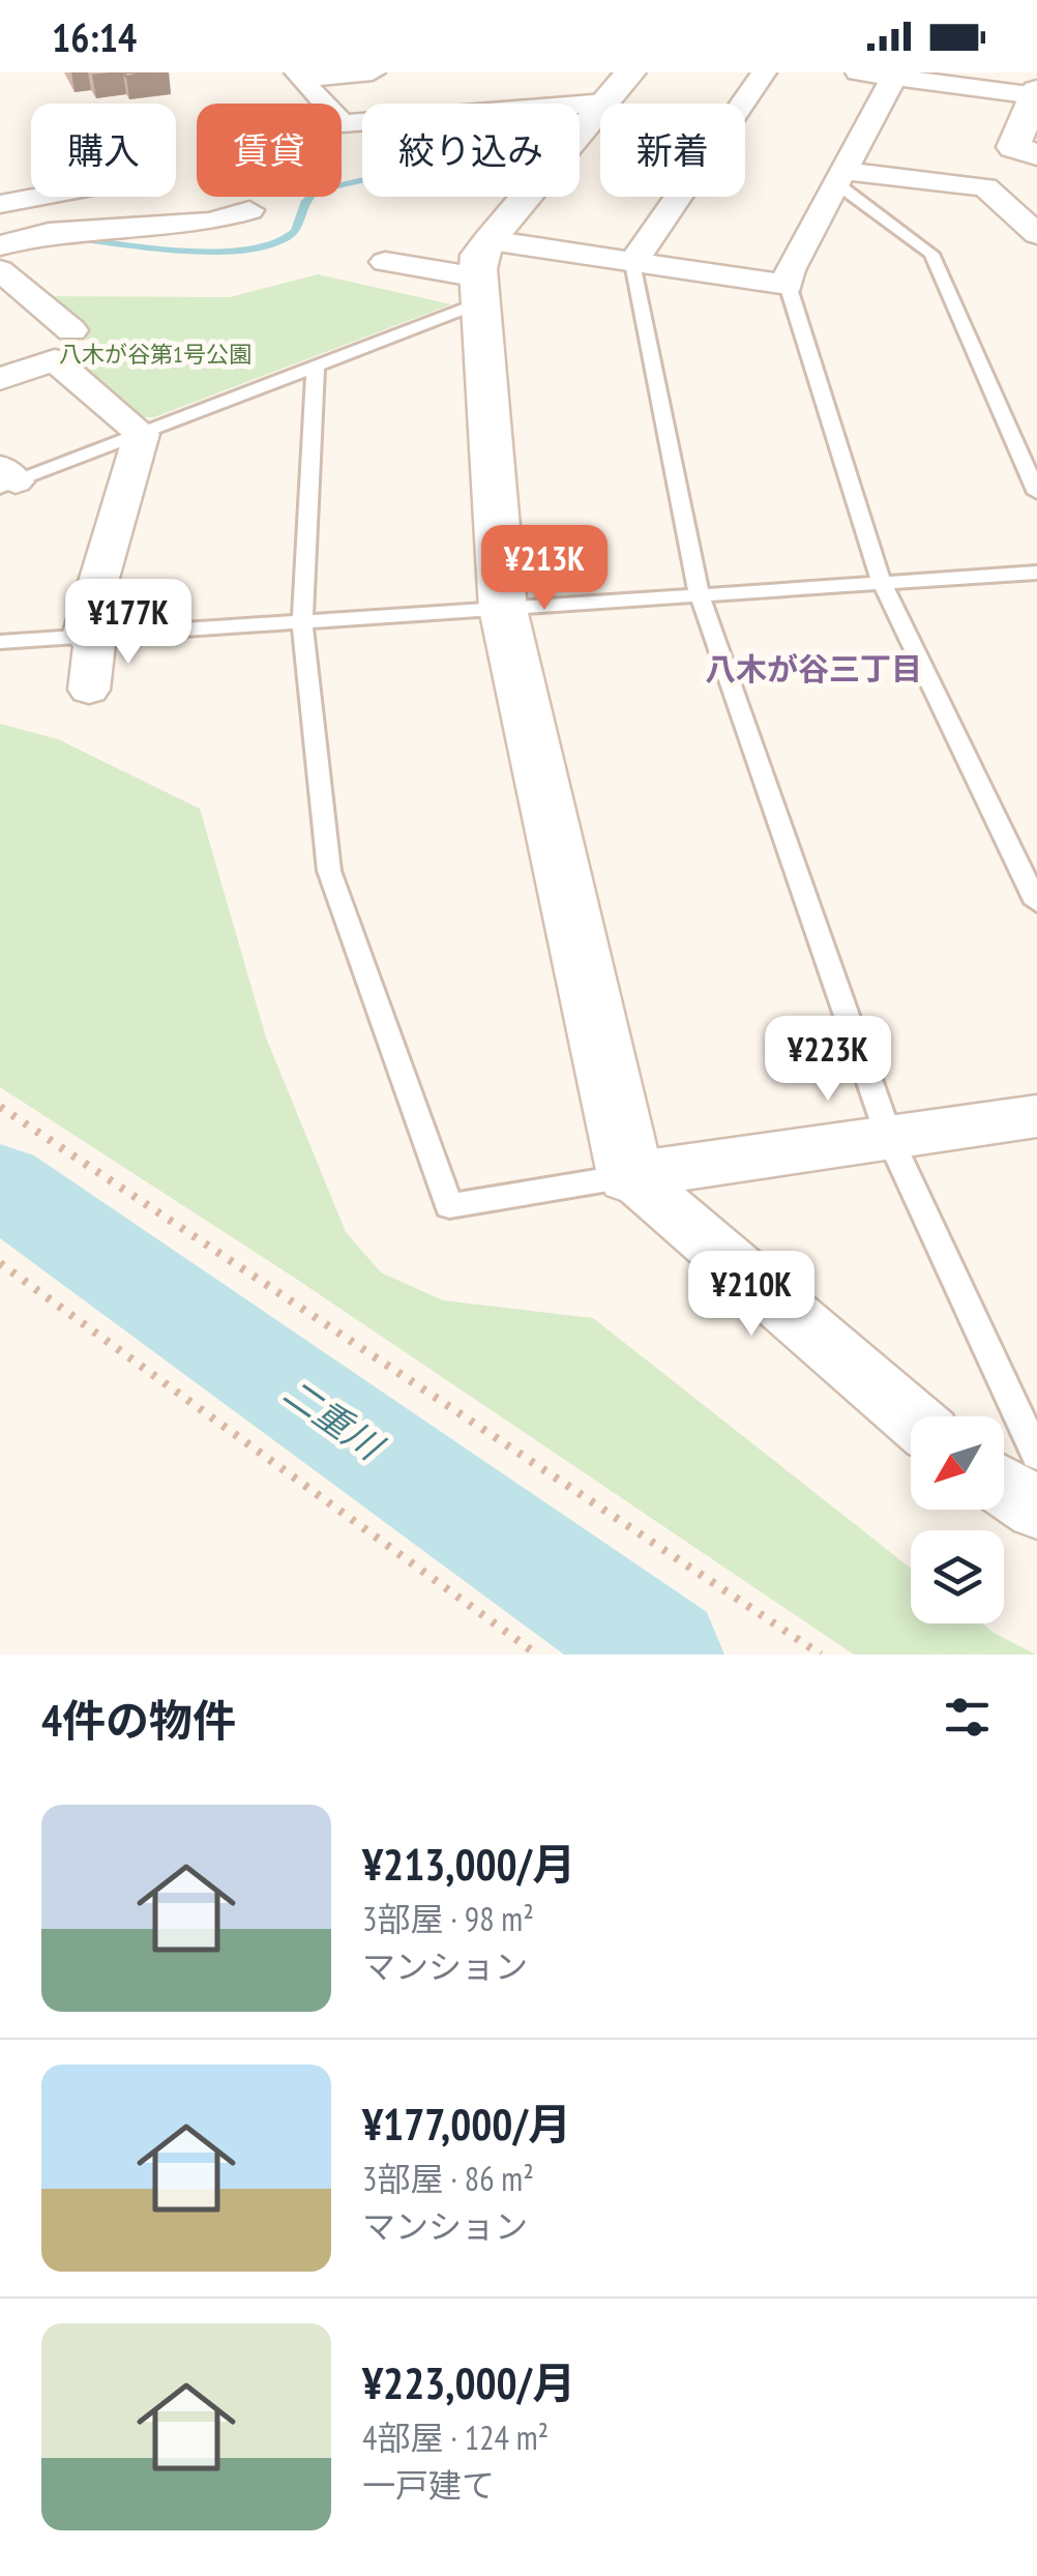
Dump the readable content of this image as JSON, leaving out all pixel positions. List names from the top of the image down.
{
  "districts": ["八木が谷三丁目"],
  "water": ["二重川"],
  "parks": ["八木が谷第1号公園"],
  "north": "bottom left",
  "page": {
    "status": "16:14",
    "chip": [
      "購入",
      "賃貸",
      "絞り込み",
      "新着"
    ],
    "price": [
      "¥213K",
      "¥177K",
      "¥223K",
      "¥210K"
    ],
    "heading": "4件の物件",
    "list": [
      {
        "name": "¥213,000/月",
        "note": "3部屋 · 98 m² · マンション"
      },
      {
        "name": "¥177,000/月",
        "note": "3部屋 · 86 m² · マンション"
      },
      {
        "name": "¥223,000/月",
        "note": "4部屋 · 124 m² · 一戸建て"
      }
    ]
  }
}
